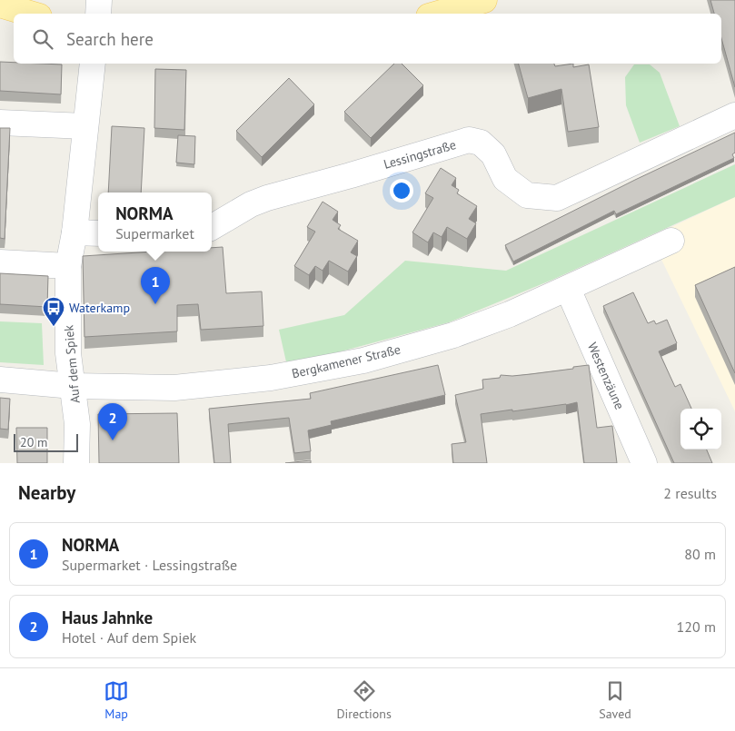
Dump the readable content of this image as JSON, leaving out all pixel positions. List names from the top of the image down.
{
  "streets": {
    "street": [
      "Lessingstraße",
      "Bergkamener Straße",
      "Auf dem Spiek",
      "Westenzäune"
    ]
  },
  "crossings": [
    ["Bergkamener Straße", "Auf dem Spiek"],
    ["Bergkamener Straße", "Westenzäune"]
  ],
  "places": {
    "bus stop": ["Waterkamp"]
  },
  "scale_bar": "20 m",
  "page": {
    "search": "Search here",
    "popup": ["NORMA", "Supermarket"],
    "pins": ["1", "2"],
    "scale": "20 m",
    "heading": ["Nearby", "2 results"],
    "list": [
      {
        "mark": "1",
        "name": "NORMA",
        "note": "Supermarket · Lessingstraße",
        "value": "80 m"
      },
      {
        "mark": "2",
        "name": "Haus Jahnke",
        "note": "Hotel · Auf dem Spiek",
        "value": "120 m"
      }
    ],
    "nav": ["Map", "Directions", "Saved"]
  }
}
